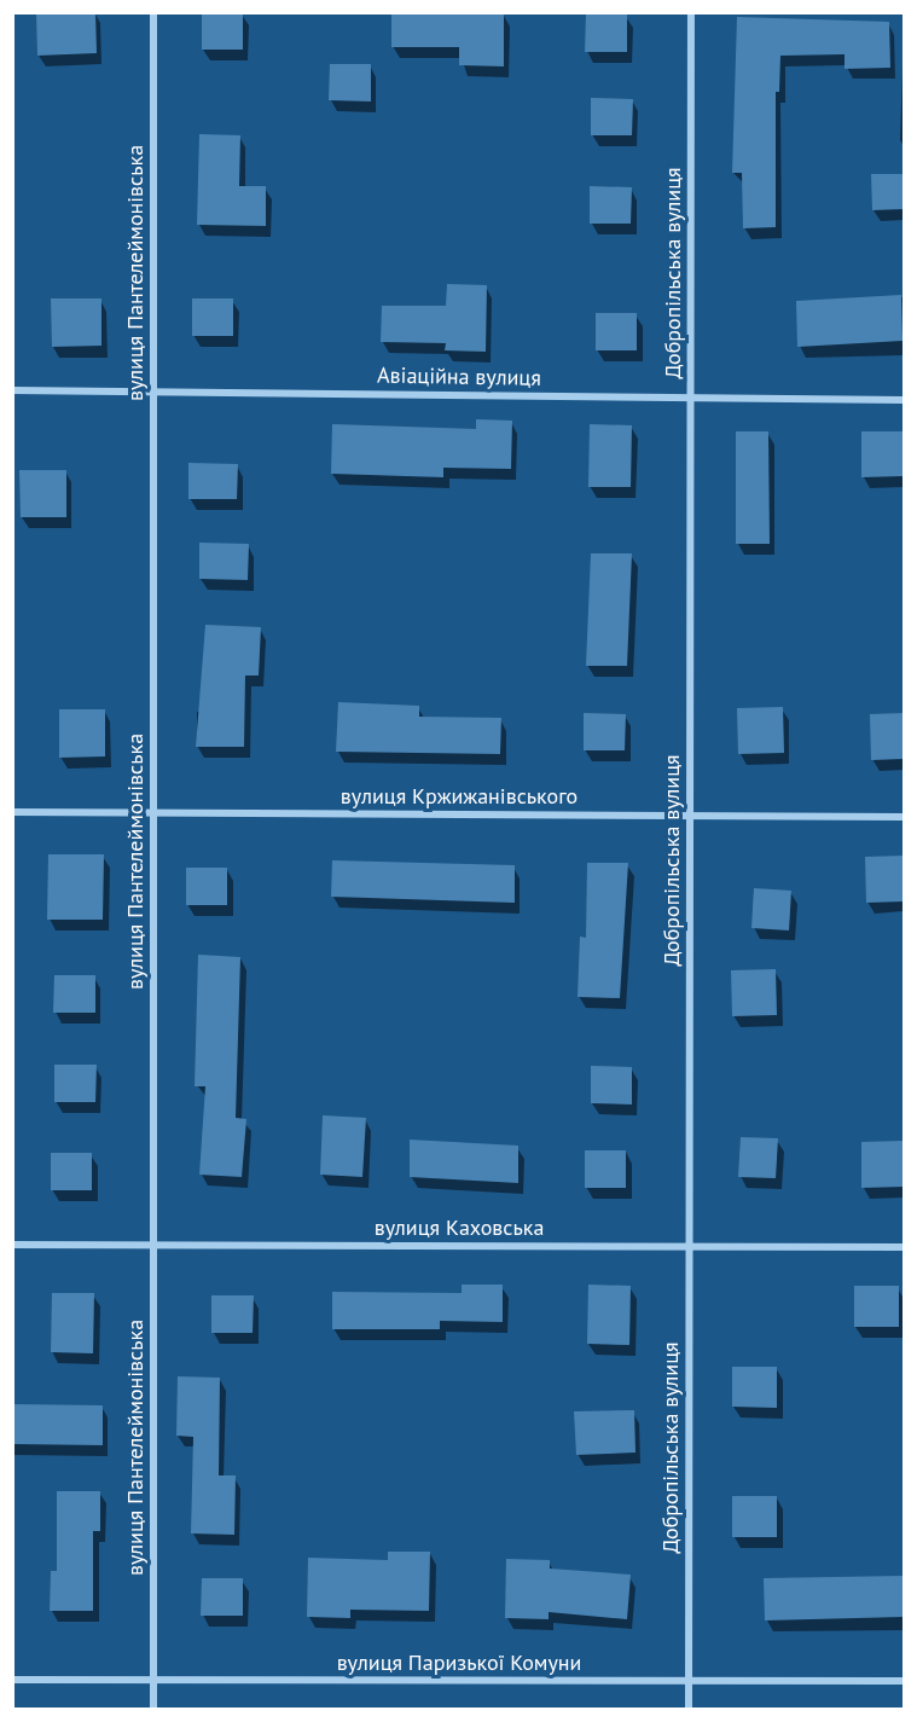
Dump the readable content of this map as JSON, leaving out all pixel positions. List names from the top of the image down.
{
  "streets": {
    "street": [
      "вулиця Пантелеймонівська",
      "Добропільська вулиця",
      "Авіаційна вулиця",
      "вулиця Кржижанівського",
      "вулиця Каховська",
      "вулиця Паризької Комуни"
    ]
  },
  "crossings": [
    ["вулиця Пантелеймонівська", "Авіаційна вулиця"],
    ["вулиця Пантелеймонівська", "вулиця Кржижанівського"],
    ["вулиця Пантелеймонівська", "вулиця Каховська"],
    ["вулиця Пантелеймонівська", "вулиця Паризької Комуни"],
    ["Добропільська вулиця", "Авіаційна вулиця"],
    ["Добропільська вулиця", "вулиця Кржижанівського"],
    ["Добропільська вулиця", "вулиця Каховська"],
    ["Добропільська вулиця", "вулиця Паризької Комуни"]
  ]
}
